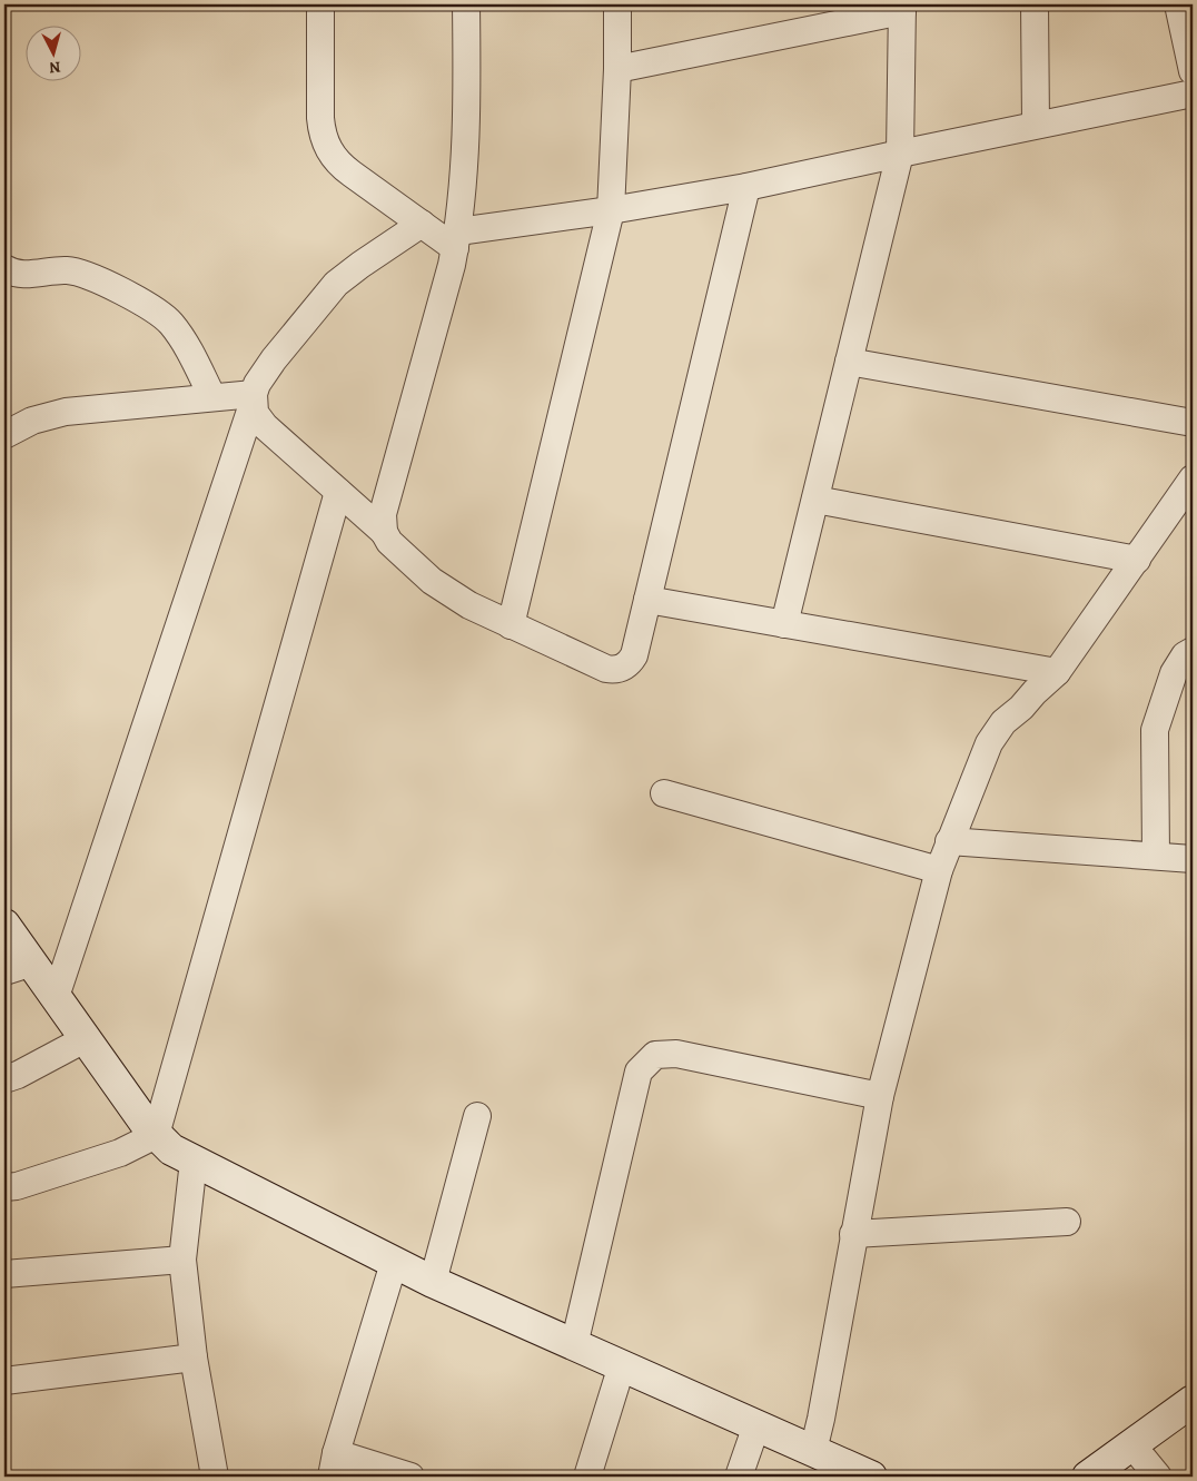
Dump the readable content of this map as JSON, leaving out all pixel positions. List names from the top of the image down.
{
  "north": "bottom"
}
